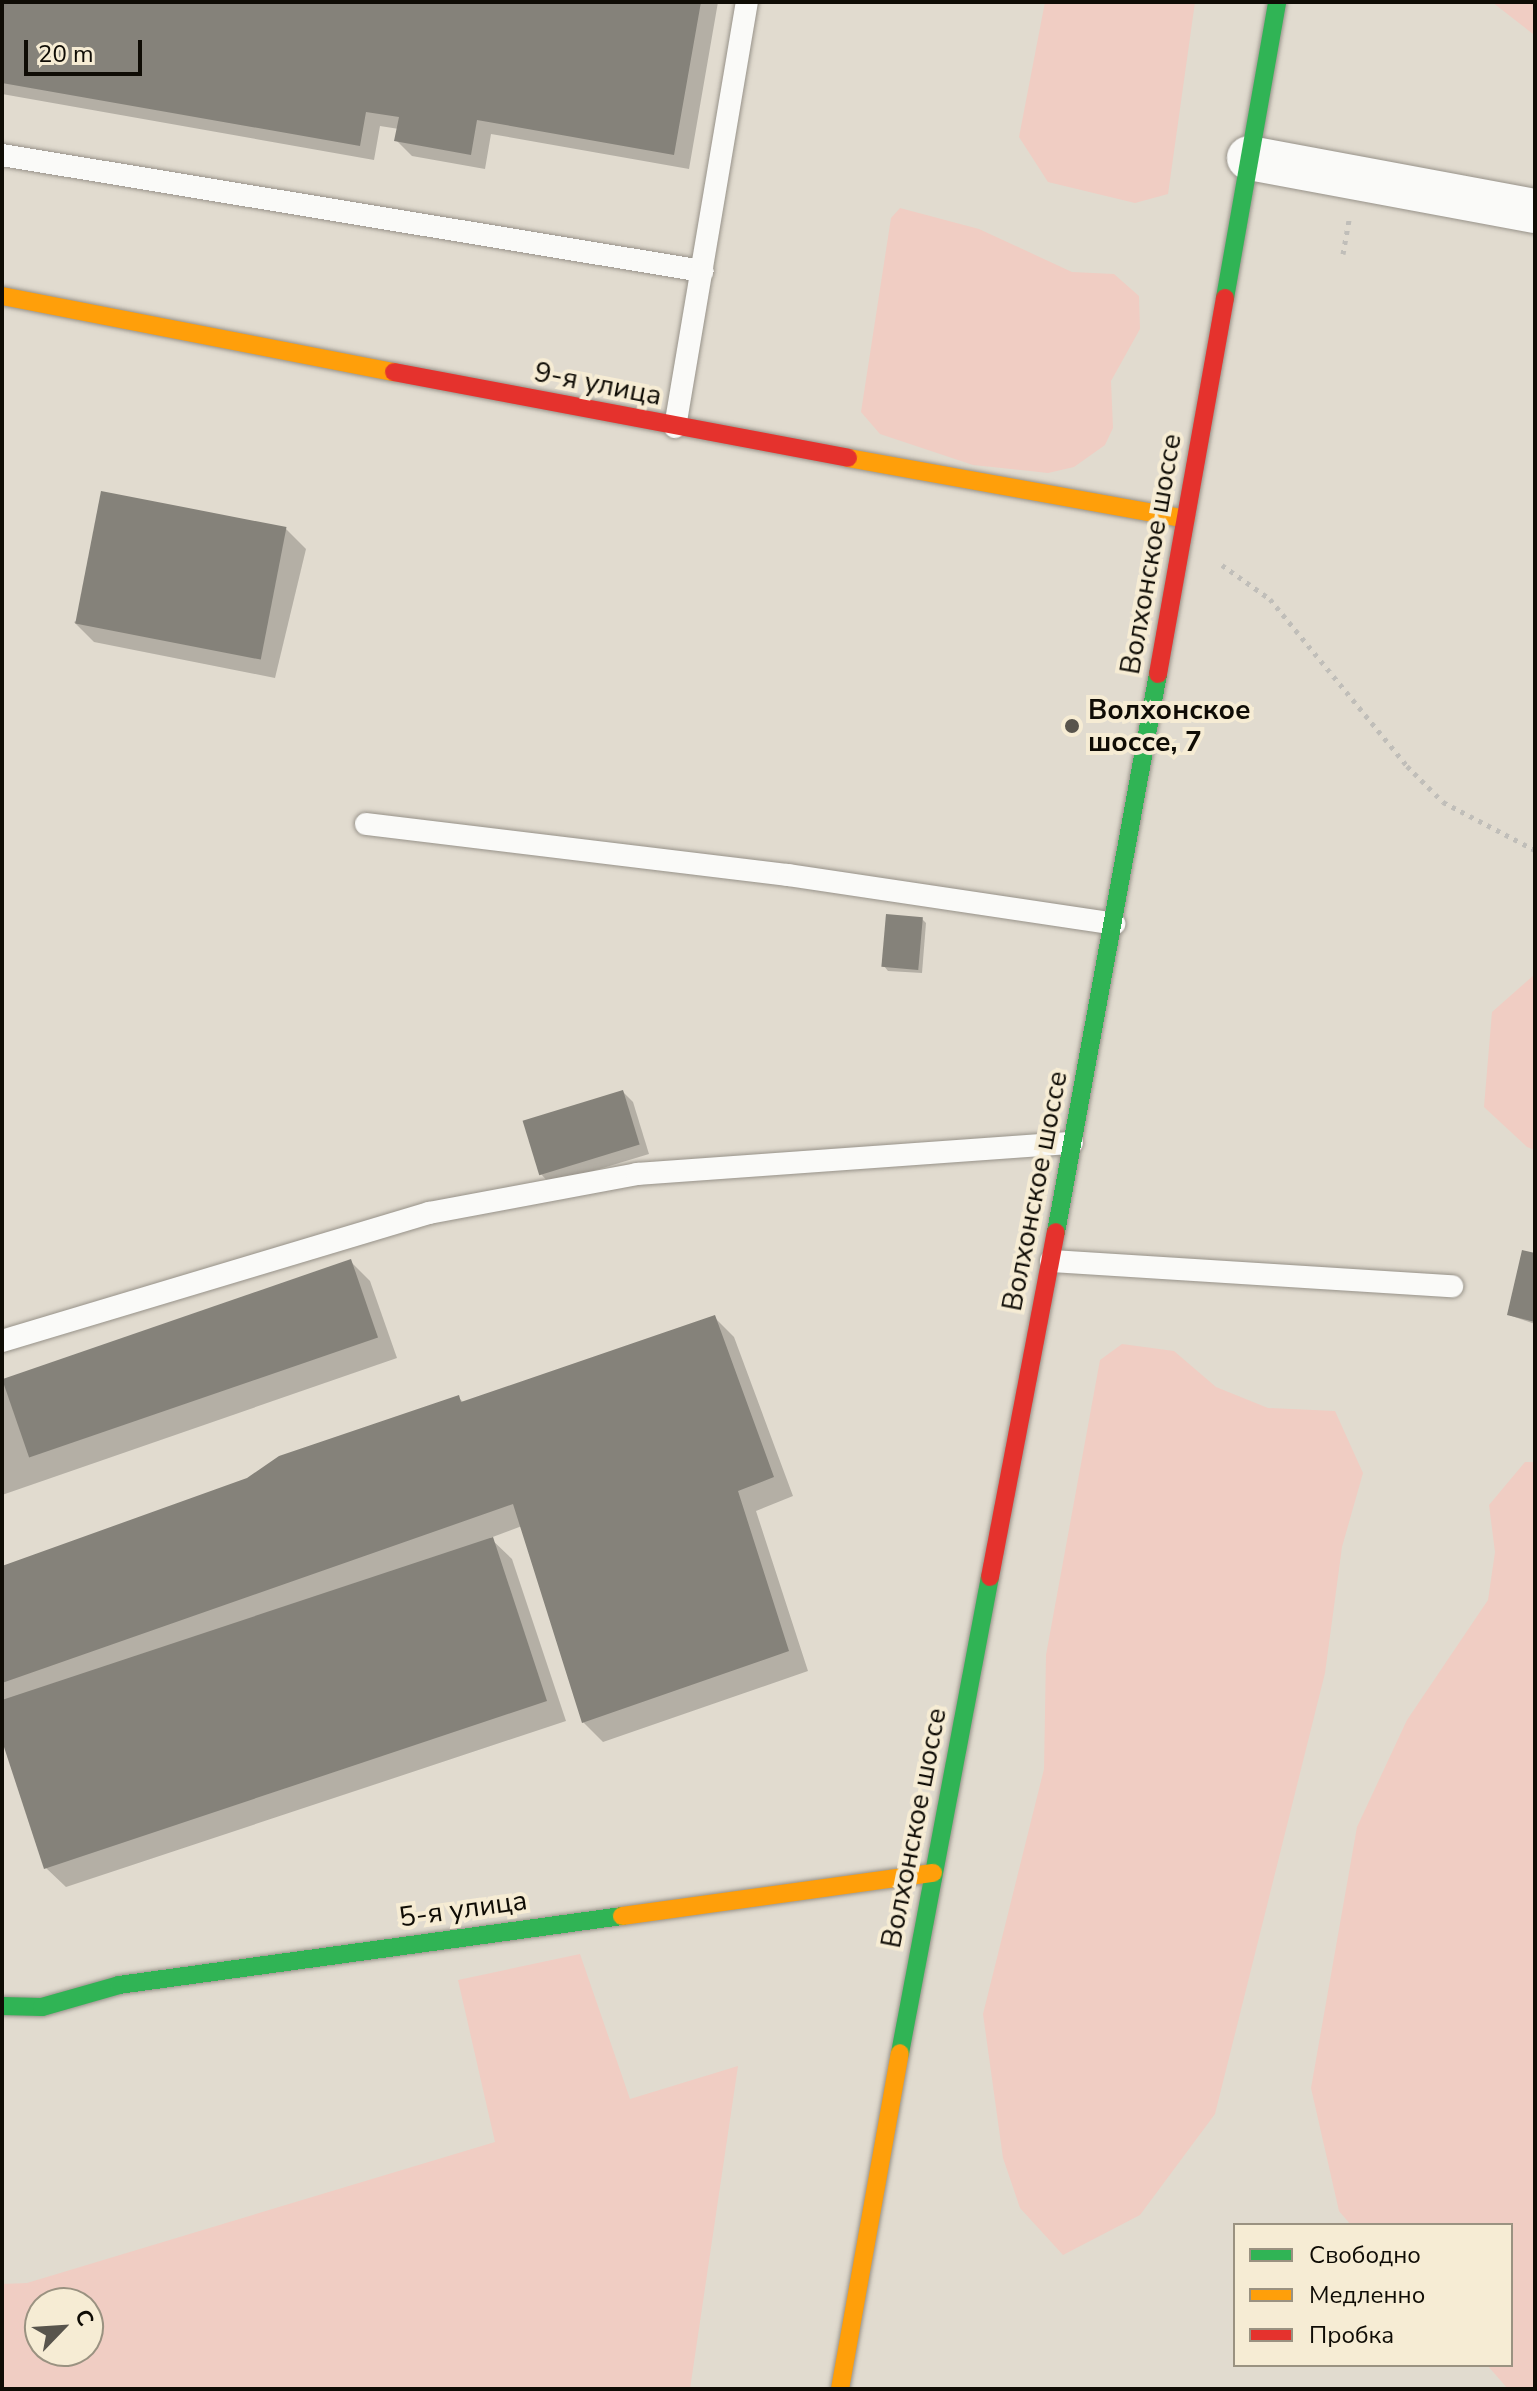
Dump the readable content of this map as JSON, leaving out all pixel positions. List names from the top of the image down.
{
  "streets": {
    "main road": ["9-я улица", "Волхонское шоссе", "5-я улица"]
  },
  "crossings": [
    ["9-я улица", "Волхонское шоссе"],
    ["Волхонское шоссе", "5-я улица"]
  ],
  "places": ["Волхонское шоссе, 7"],
  "legend": ["Свободно", "Медленно", "Пробка"],
  "scale_bar": "20 m",
  "north": "top right"
}
